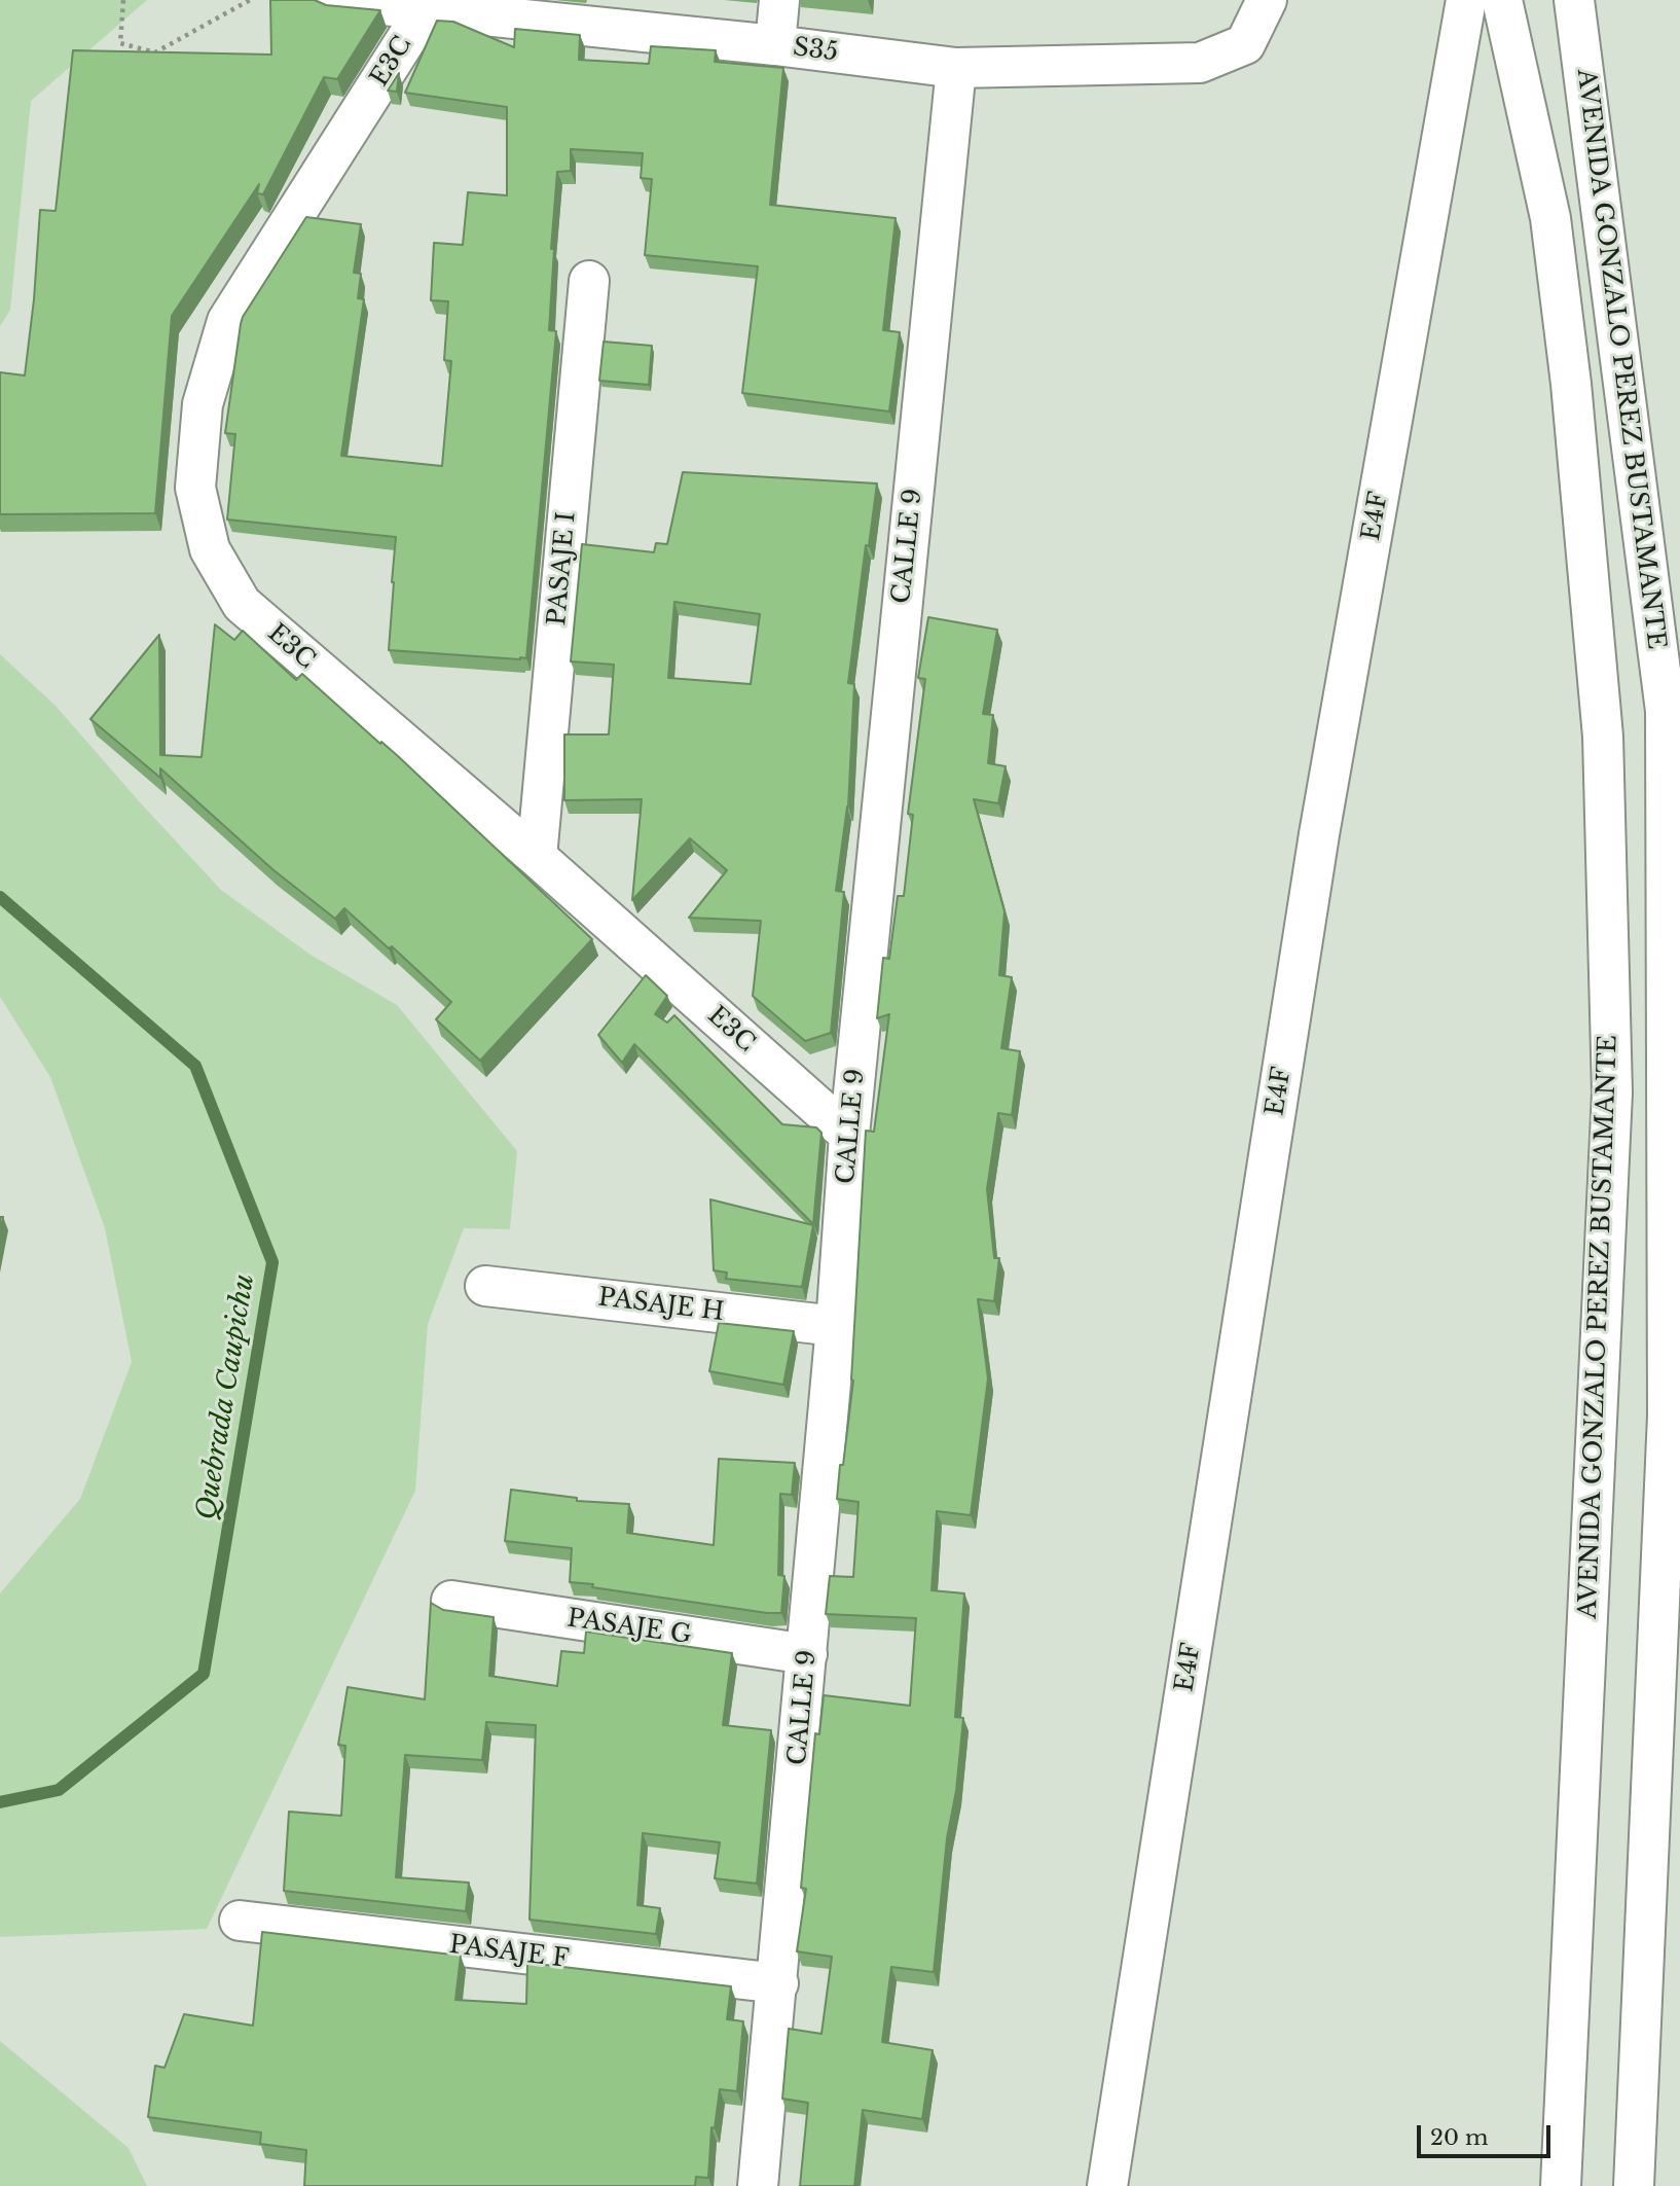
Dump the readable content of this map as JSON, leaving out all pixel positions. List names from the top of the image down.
{
  "streets": {
    "street": [
      "S35",
      "E3C",
      "AVENIDA GONZALO PEREZ BUSTAMANTE",
      "E4F",
      "CALLE 9",
      "PASAJE I",
      "PASAJE H",
      "PASAJE G",
      "PASAJE F"
    ]
  },
  "crossings": [
    ["S35", "E3C"],
    ["S35", "CALLE 9"],
    ["E3C", "CALLE 9"],
    ["E3C", "PASAJE I"],
    ["CALLE 9", "PASAJE H"],
    ["CALLE 9", "PASAJE G"],
    ["CALLE 9", "PASAJE F"]
  ],
  "water": ["Quebrada Caupichu"],
  "scale_bar": "20 m"
}
